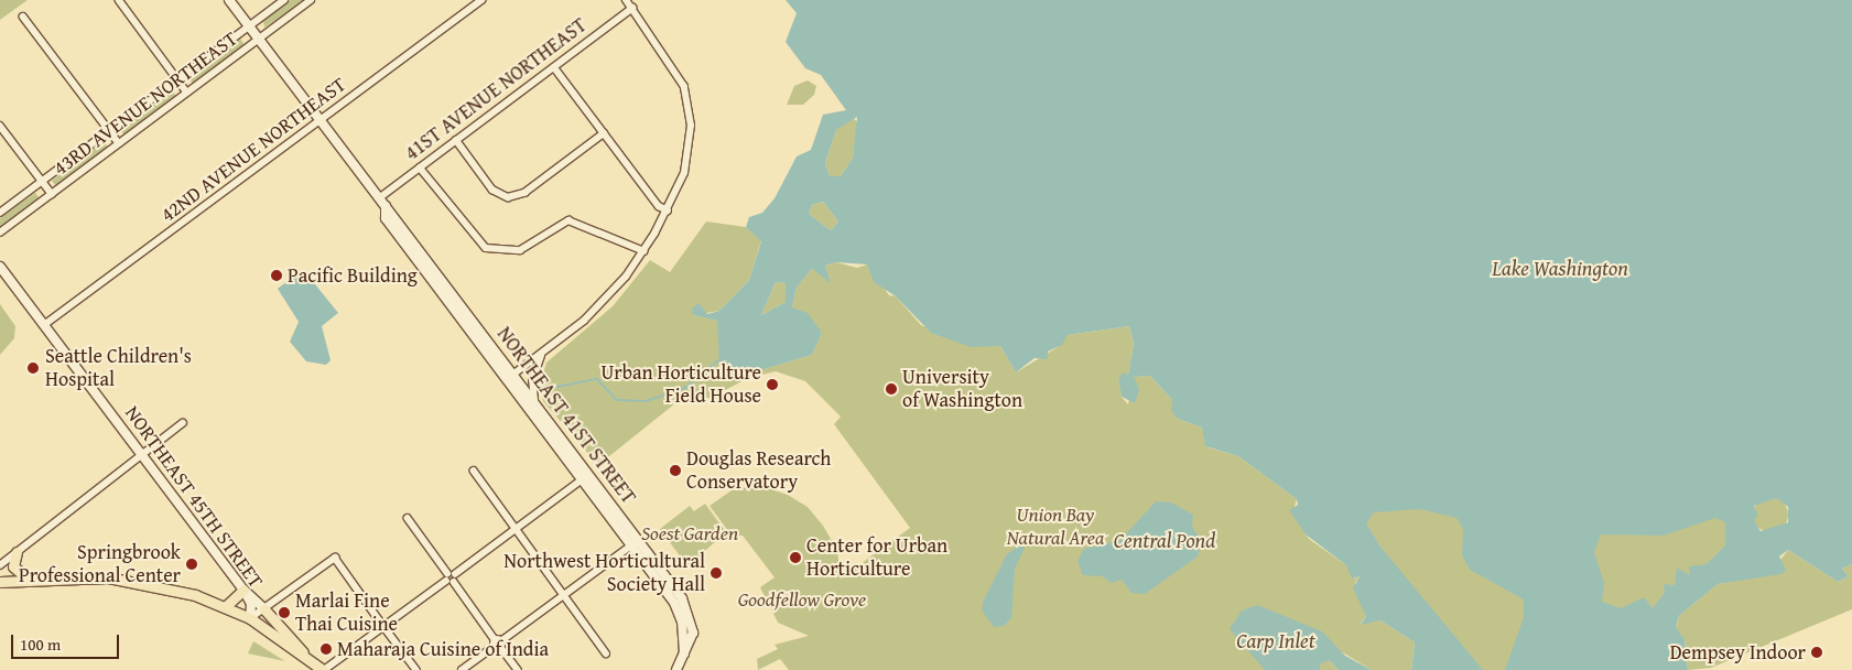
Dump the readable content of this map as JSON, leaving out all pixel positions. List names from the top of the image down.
{
  "streets": {
    "street": [
      "41ST AVENUE NORTHEAST",
      "43RD AVENUE NORTHEAST",
      "42ND AVENUE NORTHEAST",
      "NORTHEAST 41ST STREET",
      "NORTHEAST 45TH STREET"
    ]
  },
  "crossings": [
    ["41ST AVENUE NORTHEAST", "NORTHEAST 41ST STREET"],
    ["43RD AVENUE NORTHEAST", "NORTHEAST 41ST STREET"],
    ["42ND AVENUE NORTHEAST", "NORTHEAST 41ST STREET"],
    ["42ND AVENUE NORTHEAST", "NORTHEAST 45TH STREET"]
  ],
  "water": ["Lake Washington", "Central Pond", "Carp Inlet"],
  "parks": ["Union Bay Natural Area", "Soest Garden", "Goodfellow Grove"],
  "places": [
    "Pacific Building",
    "Seattle Children's Hospital",
    "Urban Horticulture Field House",
    "University of Washington",
    "Douglas Research Conservatory",
    "Center for Urban Horticulture",
    "Springbrook Professional Center",
    "Northwest Horticultural Society Hall",
    "Marlai Fine Thai Cuisine",
    "Maharaja Cuisine of India",
    "Dempsey Indoor"
  ],
  "scale_bar": "100 m"
}
